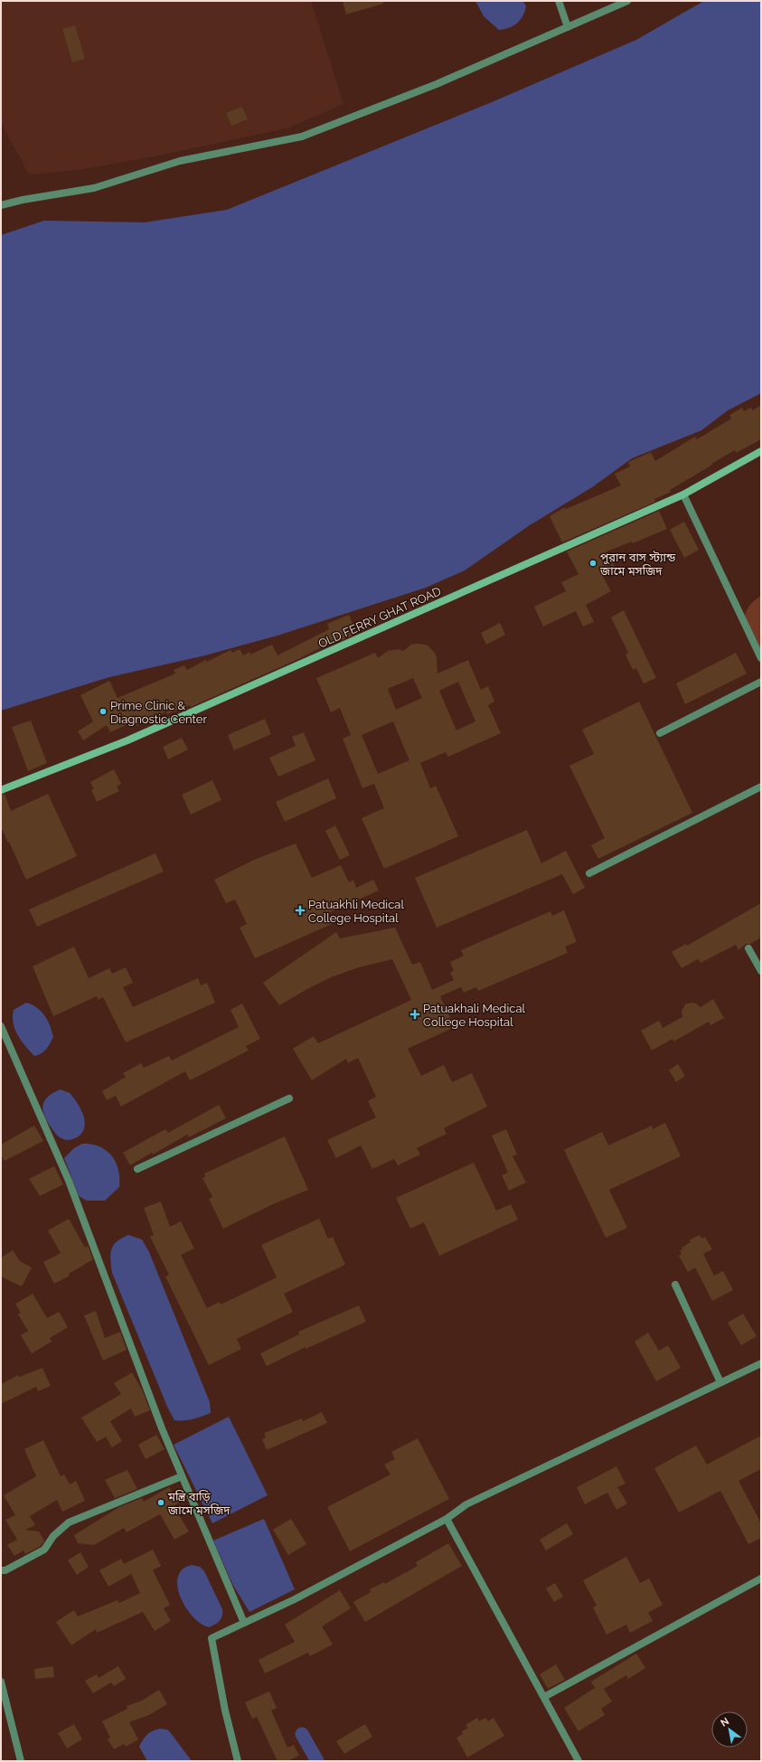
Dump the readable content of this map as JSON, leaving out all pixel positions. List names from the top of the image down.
{
  "streets": {
    "street": ["OLD FERRY GHAT ROAD"]
  },
  "places": {
    "other": ["পুরান বাস স্ট্যান্ড জামে মসজিদ", "Prime Clinic & Diagnostic Center", "মন্ত্রি বাড়ি জামে মসজিদ"],
    "health": ["Patuakhli Medical College Hospital", "Patuakhali Medical College Hospital"]
  },
  "north": "top left"
}
